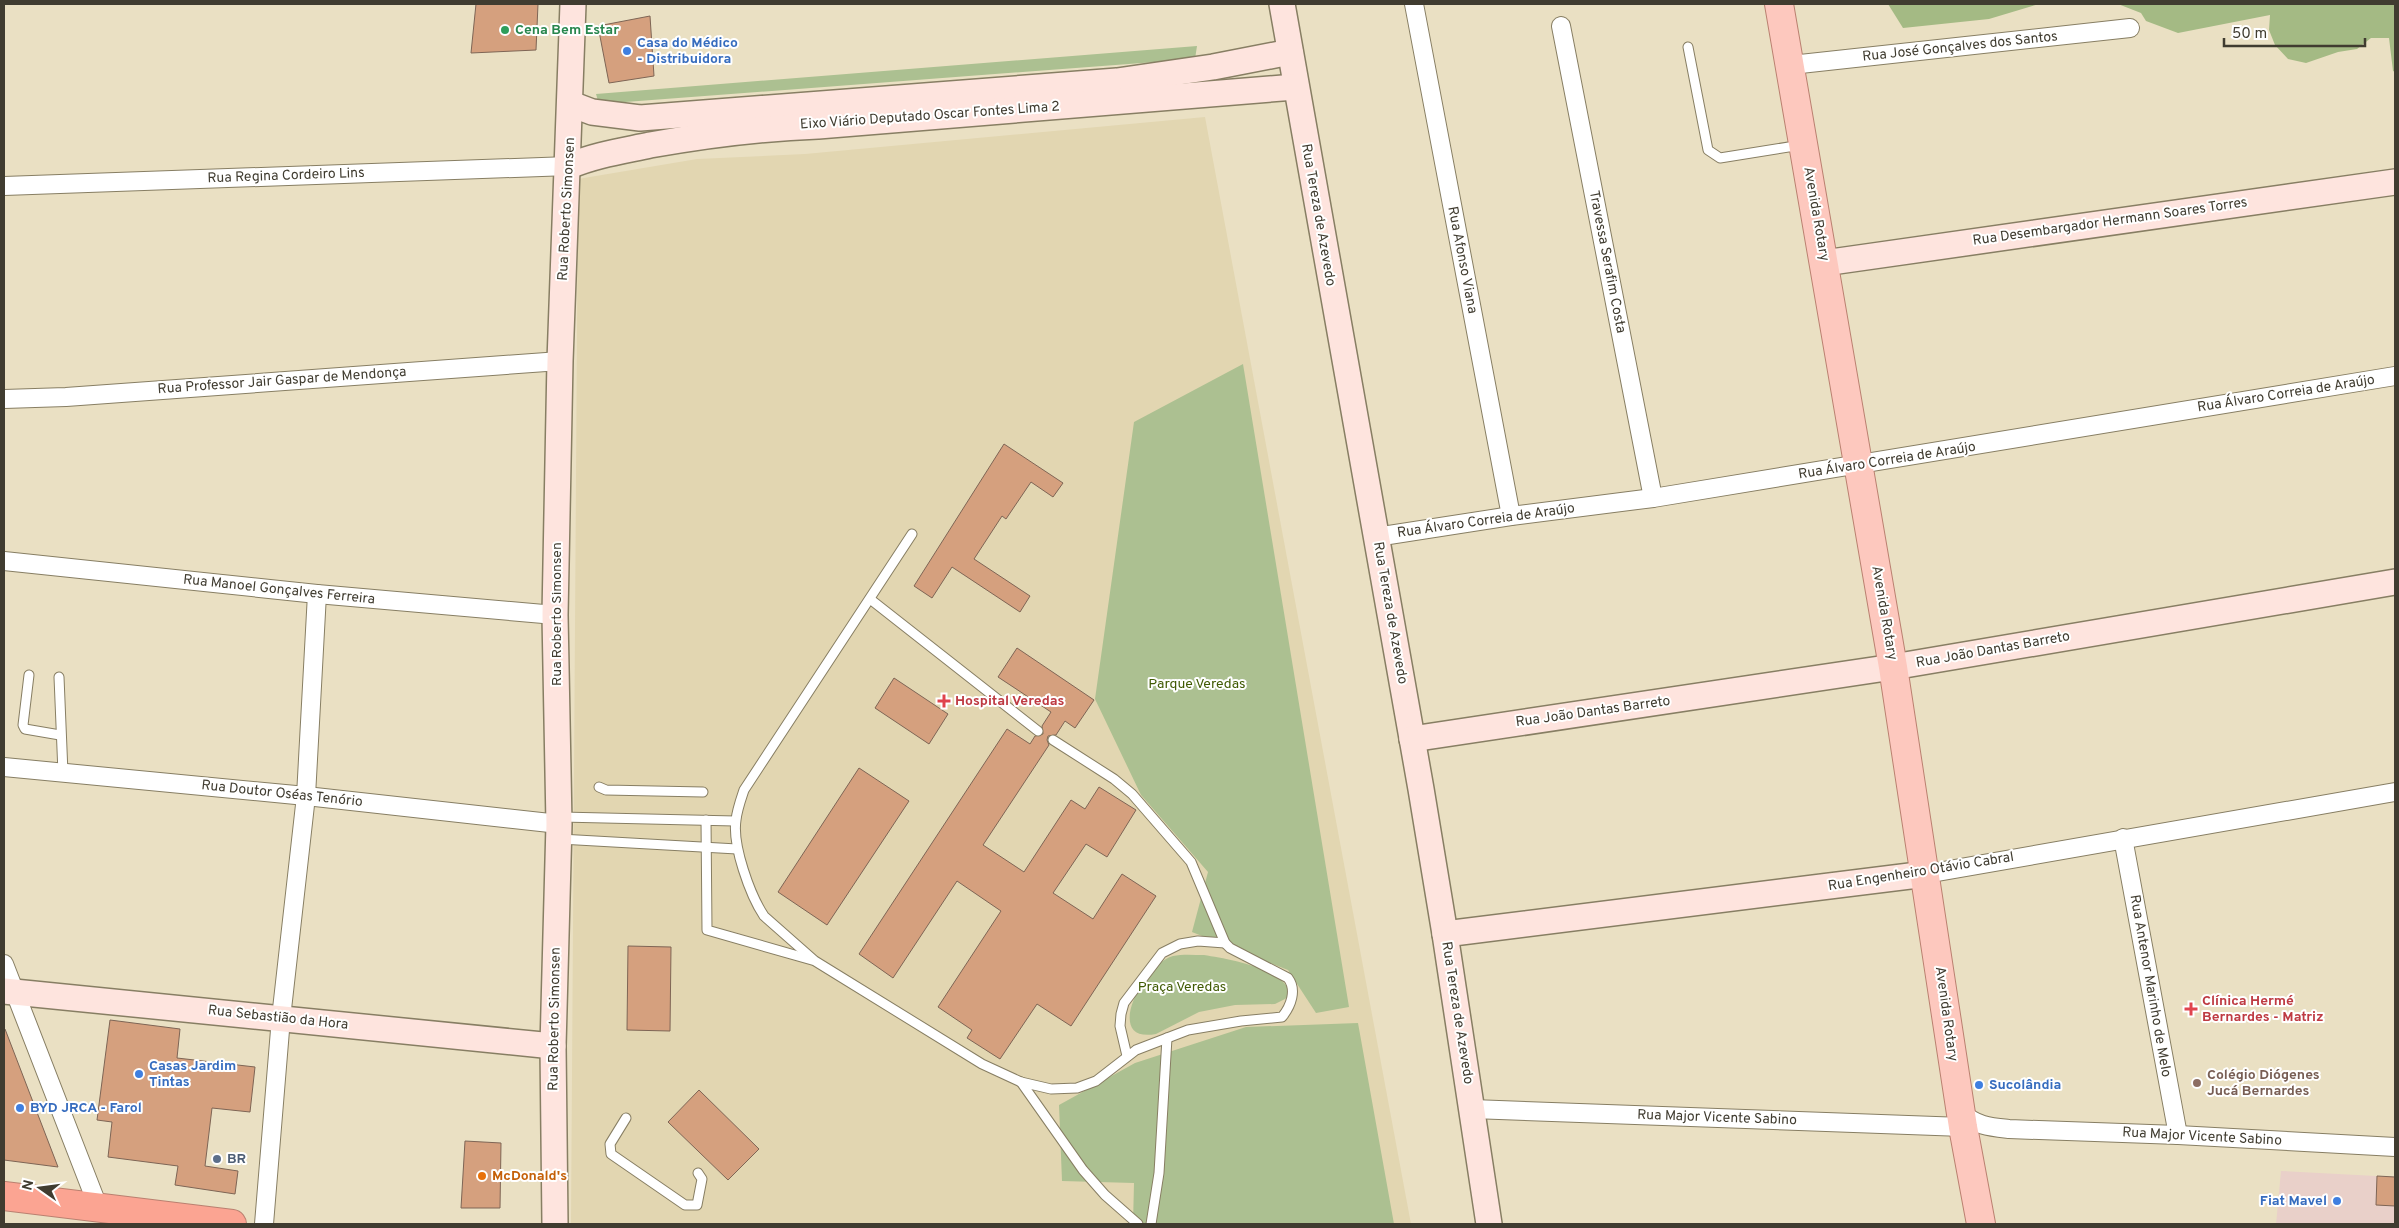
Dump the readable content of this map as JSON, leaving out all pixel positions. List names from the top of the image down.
{
  "streets": {
    "main road": ["Avenida Rotary"],
    "street": [
      "Rua José Gonçalves dos Santos",
      "Eixo Viário Deputado Oscar Fontes Lima 2",
      "Rua Regina Cordeiro Lins",
      "Rua Roberto Simonsen",
      "Rua Tereza de Azevedo",
      "Rua Desembargador Hermann Soares Torres",
      "Rua Afonso Viana",
      "Travessa Serafim Costa",
      "Rua Professor Jair Gaspar de Mendonça",
      "Rua Álvaro Correia de Araújo",
      "Rua Manoel Gonçalves Ferreira",
      "Rua João Dantas Barreto",
      "Rua Doutor Oséas Tenório",
      "Rua Engenheiro Otávio Cabral",
      "Rua Antenor Marinho de Melo",
      "Rua Sebastião da Hora",
      "Rua Major Vicente Sabino"
    ]
  },
  "crossings": [
    ["Rua José Gonçalves dos Santos", "Avenida Rotary"],
    ["Eixo Viário Deputado Oscar Fontes Lima 2", "Rua Regina Cordeiro Lins"],
    ["Eixo Viário Deputado Oscar Fontes Lima 2", "Rua Roberto Simonsen"],
    ["Eixo Viário Deputado Oscar Fontes Lima 2", "Rua Tereza de Azevedo"],
    ["Rua Regina Cordeiro Lins", "Rua Roberto Simonsen"],
    ["Rua Roberto Simonsen", "Rua Professor Jair Gaspar de Mendonça"],
    ["Rua Roberto Simonsen", "Rua Manoel Gonçalves Ferreira"],
    ["Rua Roberto Simonsen", "Rua Doutor Oséas Tenório"],
    ["Rua Roberto Simonsen", "Rua Sebastião da Hora"],
    ["Avenida Rotary", "Rua Desembargador Hermann Soares Torres"],
    ["Avenida Rotary", "Rua Álvaro Correia de Araújo"],
    ["Avenida Rotary", "Rua João Dantas Barreto"],
    ["Avenida Rotary", "Rua Engenheiro Otávio Cabral"],
    ["Avenida Rotary", "Rua Major Vicente Sabino"],
    ["Rua Tereza de Azevedo", "Rua Álvaro Correia de Araújo"],
    ["Rua Tereza de Azevedo", "Rua João Dantas Barreto"],
    ["Rua Tereza de Azevedo", "Rua Engenheiro Otávio Cabral"],
    ["Rua Tereza de Azevedo", "Rua Major Vicente Sabino"],
    ["Rua Afonso Viana", "Rua Álvaro Correia de Araújo"],
    ["Travessa Serafim Costa", "Rua Álvaro Correia de Araújo"],
    ["Rua Engenheiro Otávio Cabral", "Rua Antenor Marinho de Melo"],
    ["Rua Antenor Marinho de Melo", "Rua Major Vicente Sabino"]
  ],
  "parks": ["Parque Veredas", "Praça Veredas"],
  "places": {
    "other": [
      "Cena Bem Estar",
      "Casa do Médico - Distribuidora",
      "Casas Jardim Tintas",
      "Colégio Diógenes Jucá Bernardes",
      "Sucolândia",
      "BYD JRCA - Farol",
      "BR",
      "McDonald's",
      "Fiat Mavel"
    ],
    "health": ["Hospital Veredas", "Clínica Hermé Bernardes - Matriz"]
  },
  "scale_bar": "50 m",
  "north": "left"
}
